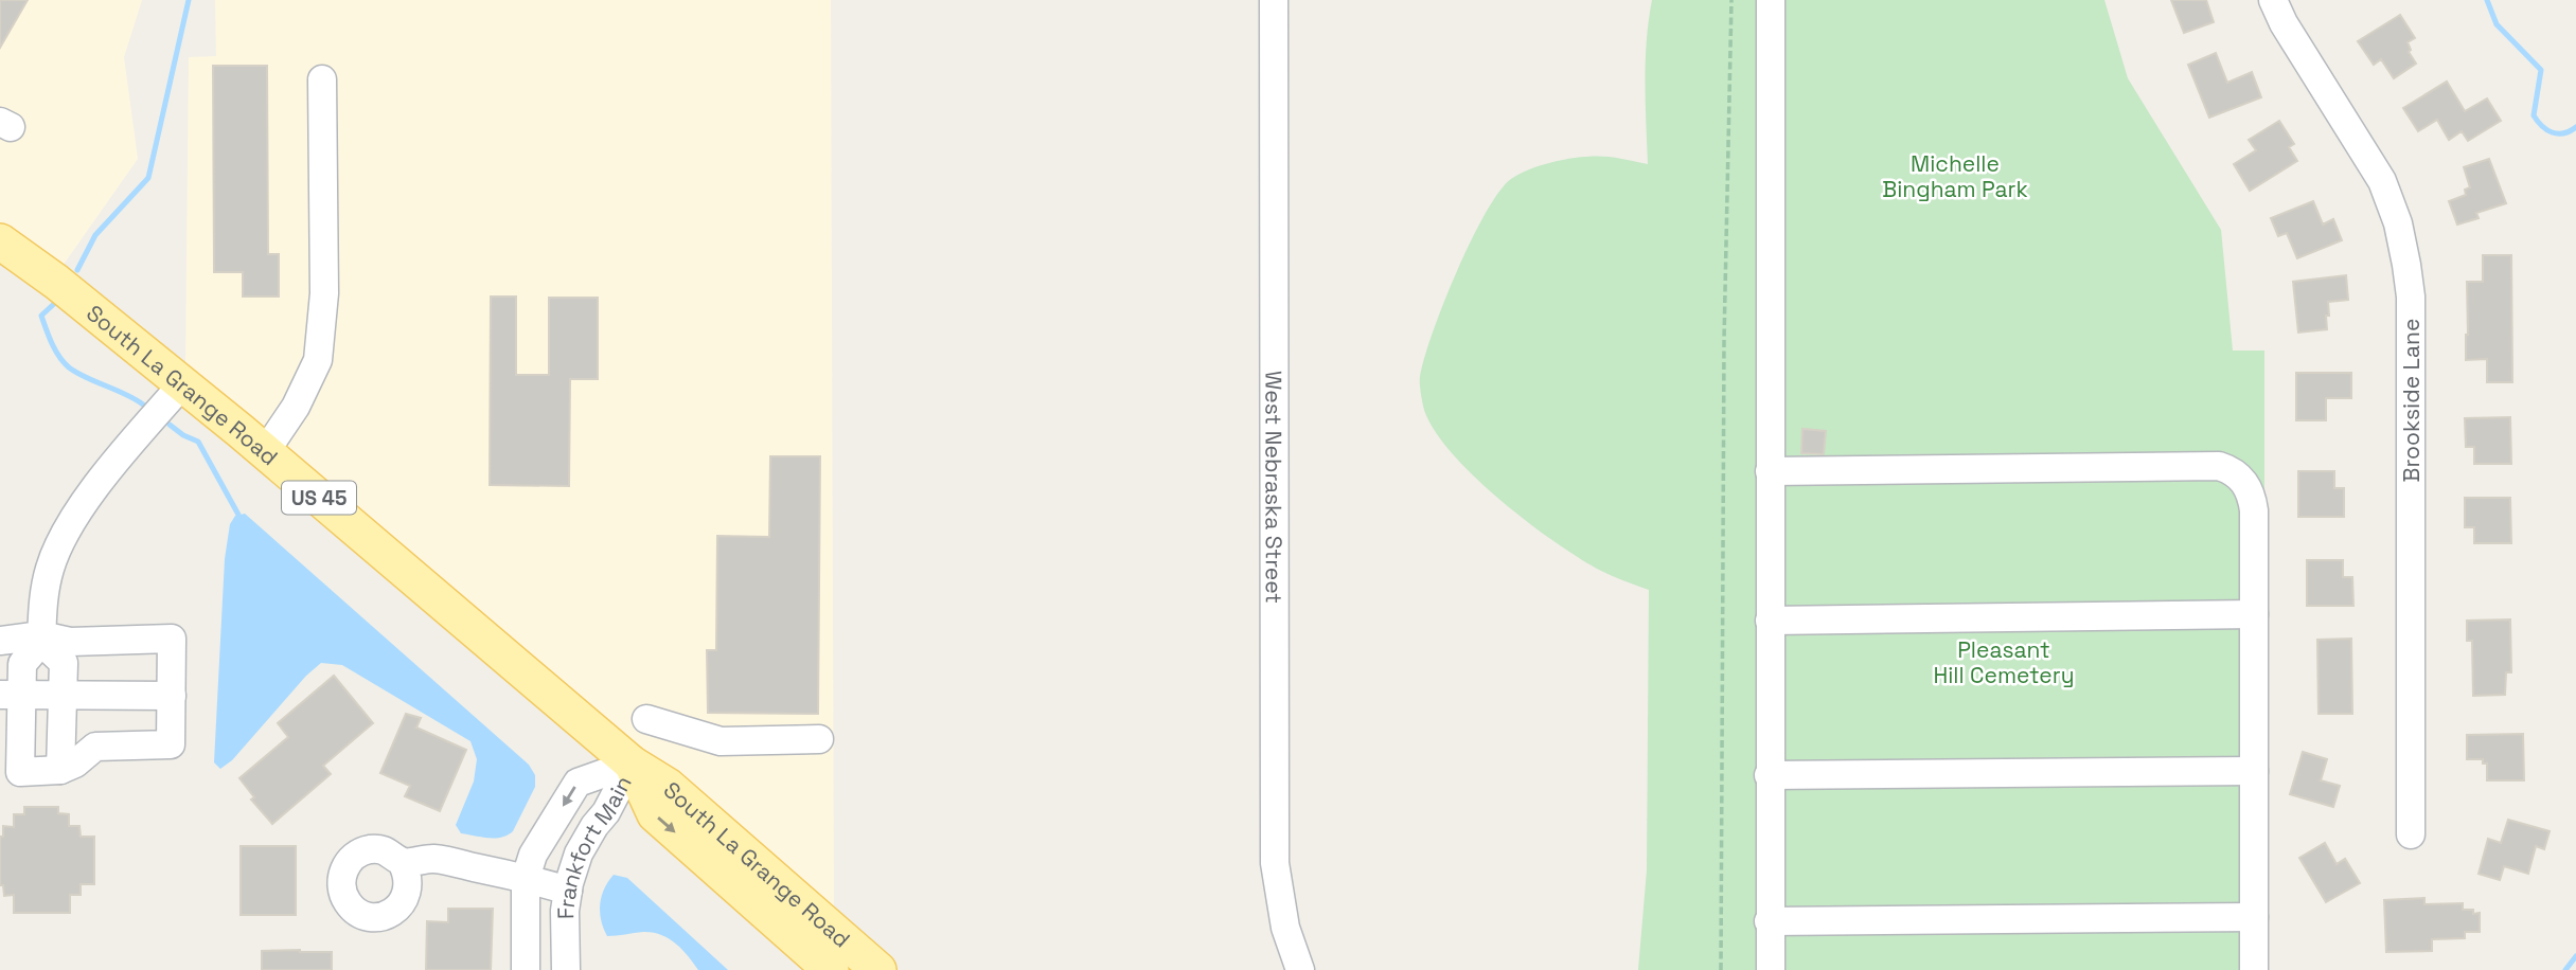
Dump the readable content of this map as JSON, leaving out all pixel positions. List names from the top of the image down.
{
  "streets": {
    "main road": ["South La Grange Road", "US 45"],
    "street": ["Brookside Lane", "West Nebraska Street", "Frankfort Main"]
  },
  "crossings": [
    ["South La Grange Road", "Frankfort Main"]
  ],
  "parks": ["Michelle Bingham Park", "Pleasant Hill Cemetery"]
}
